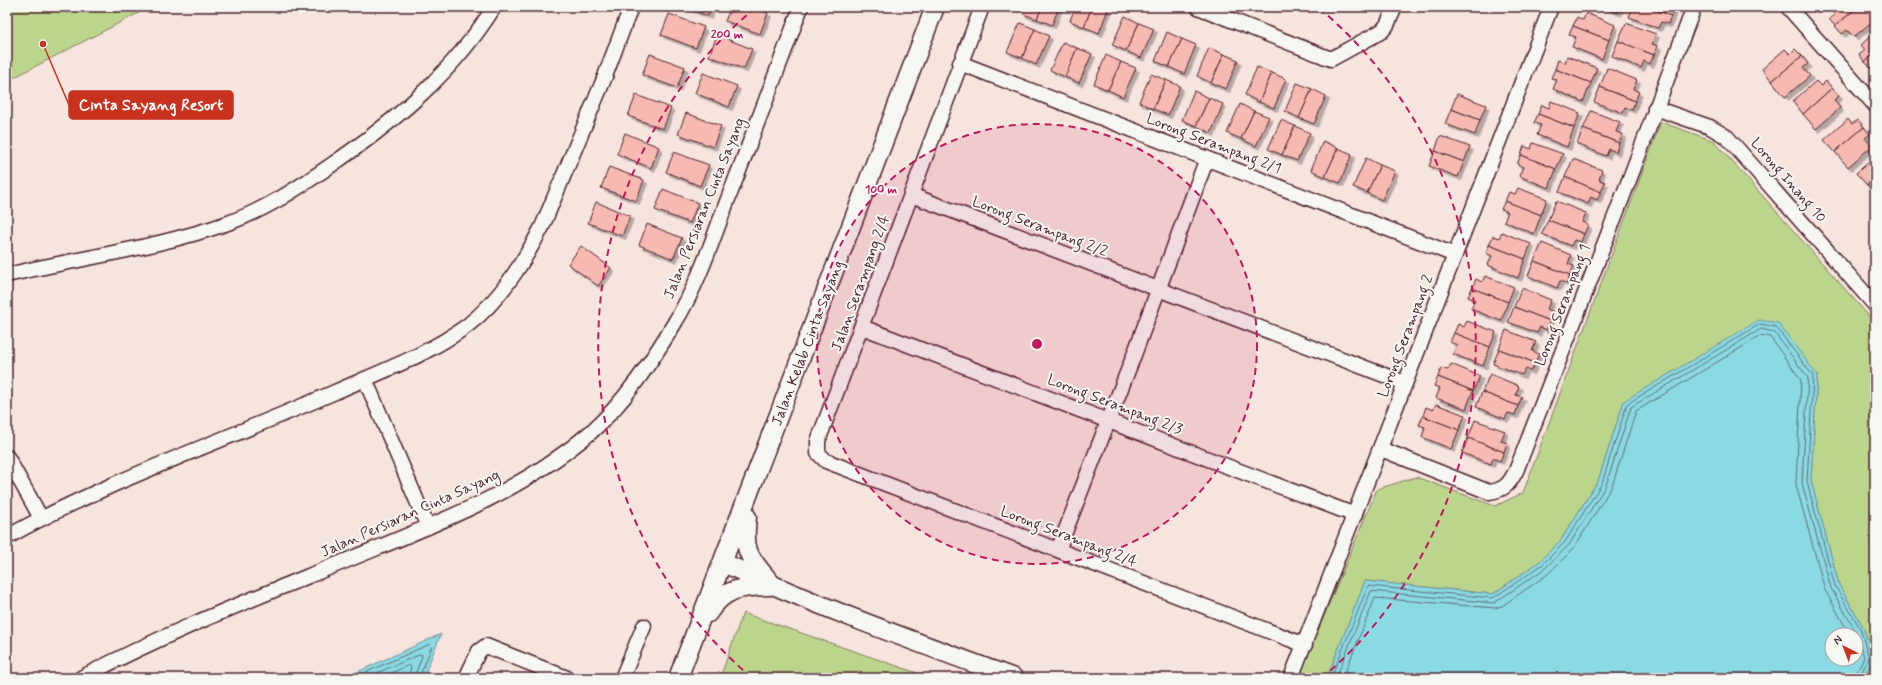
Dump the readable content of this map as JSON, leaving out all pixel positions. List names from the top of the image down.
{
  "streets": {
    "main road": ["Jalan Kelab Cinta Sayang"],
    "street": [
      "Lorong Serampang 2/1",
      "Lorong Inang 10",
      "Jalan Persiaran Cinta Sayang",
      "Lorong Serampang 2/2",
      "Jalan Serampang 2/4",
      "Lorong Serampang 1",
      "Lorong Serampang 2",
      "Lorong Serampang 2/3",
      "Lorong Serampang 2/4"
    ]
  },
  "crossings": [
    ["Lorong Serampang 2/1", "Jalan Serampang 2/4"],
    ["Lorong Serampang 2/1", "Lorong Serampang 2"],
    ["Lorong Inang 10", "Lorong Serampang 1"],
    ["Lorong Serampang 2/2", "Jalan Serampang 2/4"],
    ["Lorong Serampang 2/2", "Lorong Serampang 2"],
    ["Jalan Serampang 2/4", "Lorong Serampang 2/3"],
    ["Jalan Serampang 2/4", "Lorong Serampang 2/4"],
    ["Lorong Serampang 1", "Lorong Serampang 2"],
    ["Lorong Serampang 2", "Lorong Serampang 2/3"],
    ["Lorong Serampang 2", "Lorong Serampang 2/4"]
  ],
  "places": ["Cinta Sayang Resort"],
  "north": "top left",
  "rings": ["200 m", "100 m"]
}
